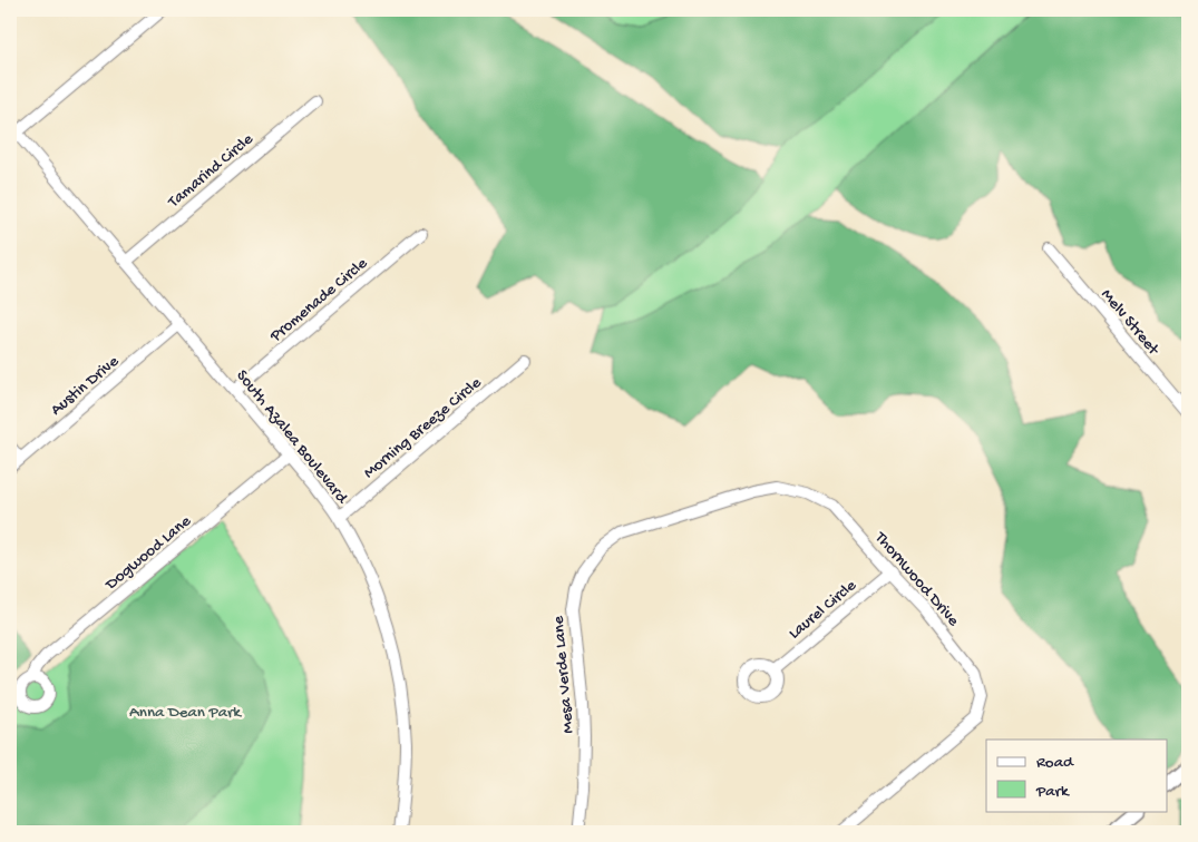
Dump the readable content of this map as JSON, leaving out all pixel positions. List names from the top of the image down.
{
  "streets": {
    "street": [
      "Tamarind Circle",
      "Promenade Circle",
      "Melv Street",
      "Austin Drive",
      "Morning Breeze Circle",
      "South Azalea Boulevard",
      "Dogwood Lane",
      "Thornwood Drive",
      "Laurel Circle",
      "Mesa Verde Lane"
    ]
  },
  "crossings": [
    ["Tamarind Circle", "South Azalea Boulevard"],
    ["Promenade Circle", "South Azalea Boulevard"],
    ["Austin Drive", "South Azalea Boulevard"],
    ["Morning Breeze Circle", "South Azalea Boulevard"],
    ["South Azalea Boulevard", "Dogwood Lane"],
    ["Thornwood Drive", "Laurel Circle"],
    ["Thornwood Drive", "Mesa Verde Lane"]
  ],
  "parks": ["Anna Dean Park"],
  "legend": ["Road", "Park"]
}
